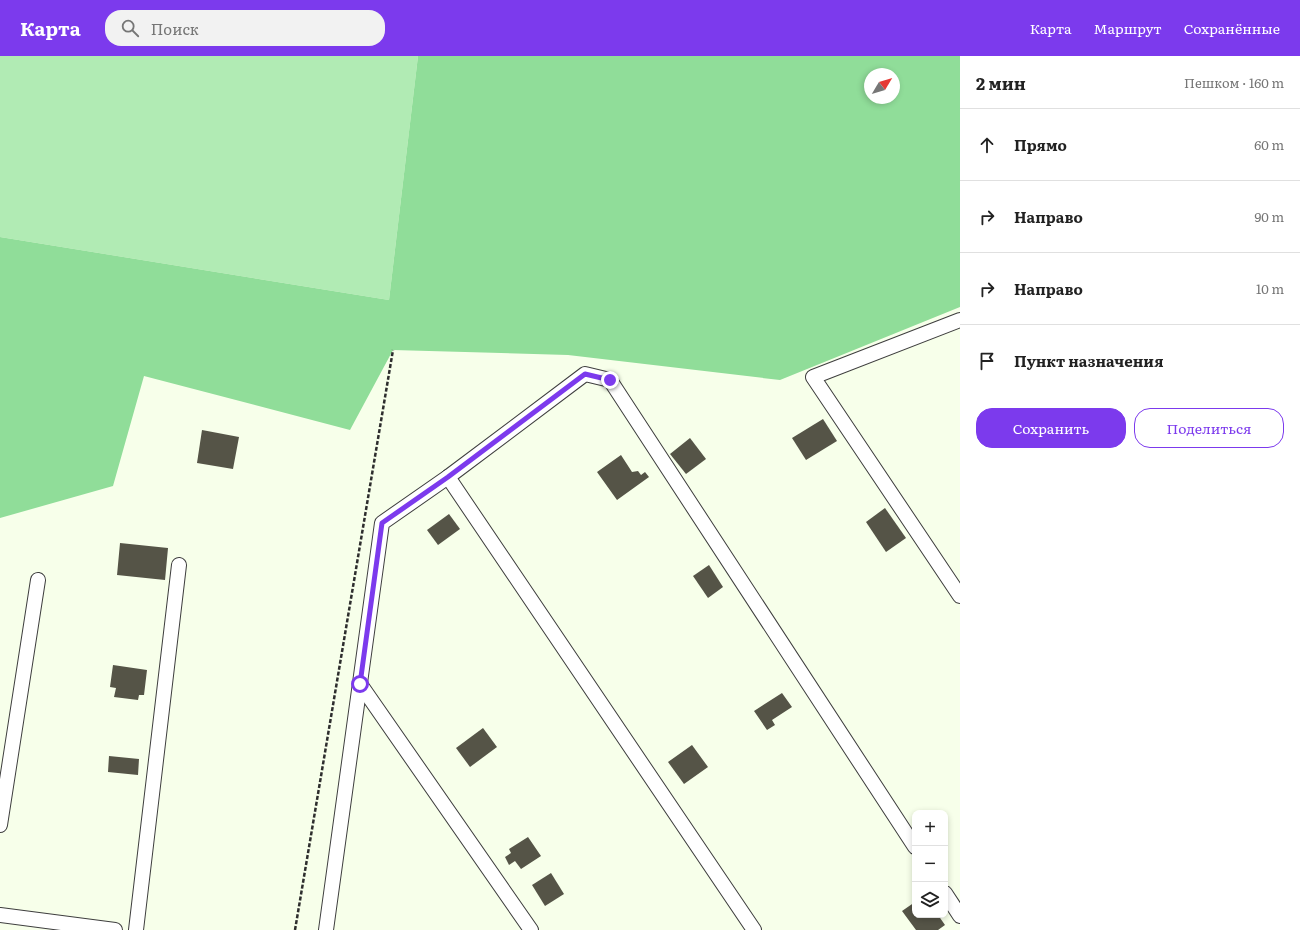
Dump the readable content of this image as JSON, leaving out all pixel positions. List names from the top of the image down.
{
  "north": "top right",
  "page": {
    "header": "Карта",
    "search": "Поиск",
    "nav": ["Карта", "Маршрут", "Сохранённые"],
    "heading": ["2 мин", "Пешком · 160 m"],
    "list": [
      ["Прямо", "60 m"],
      ["Направо", "90 m"],
      ["Направо", "10 m"],
      "Пункт назначения"
    ],
    "buttons": ["Сохранить", "Поделиться"],
    "map_buttons": ["+", "−"]
  }
}
